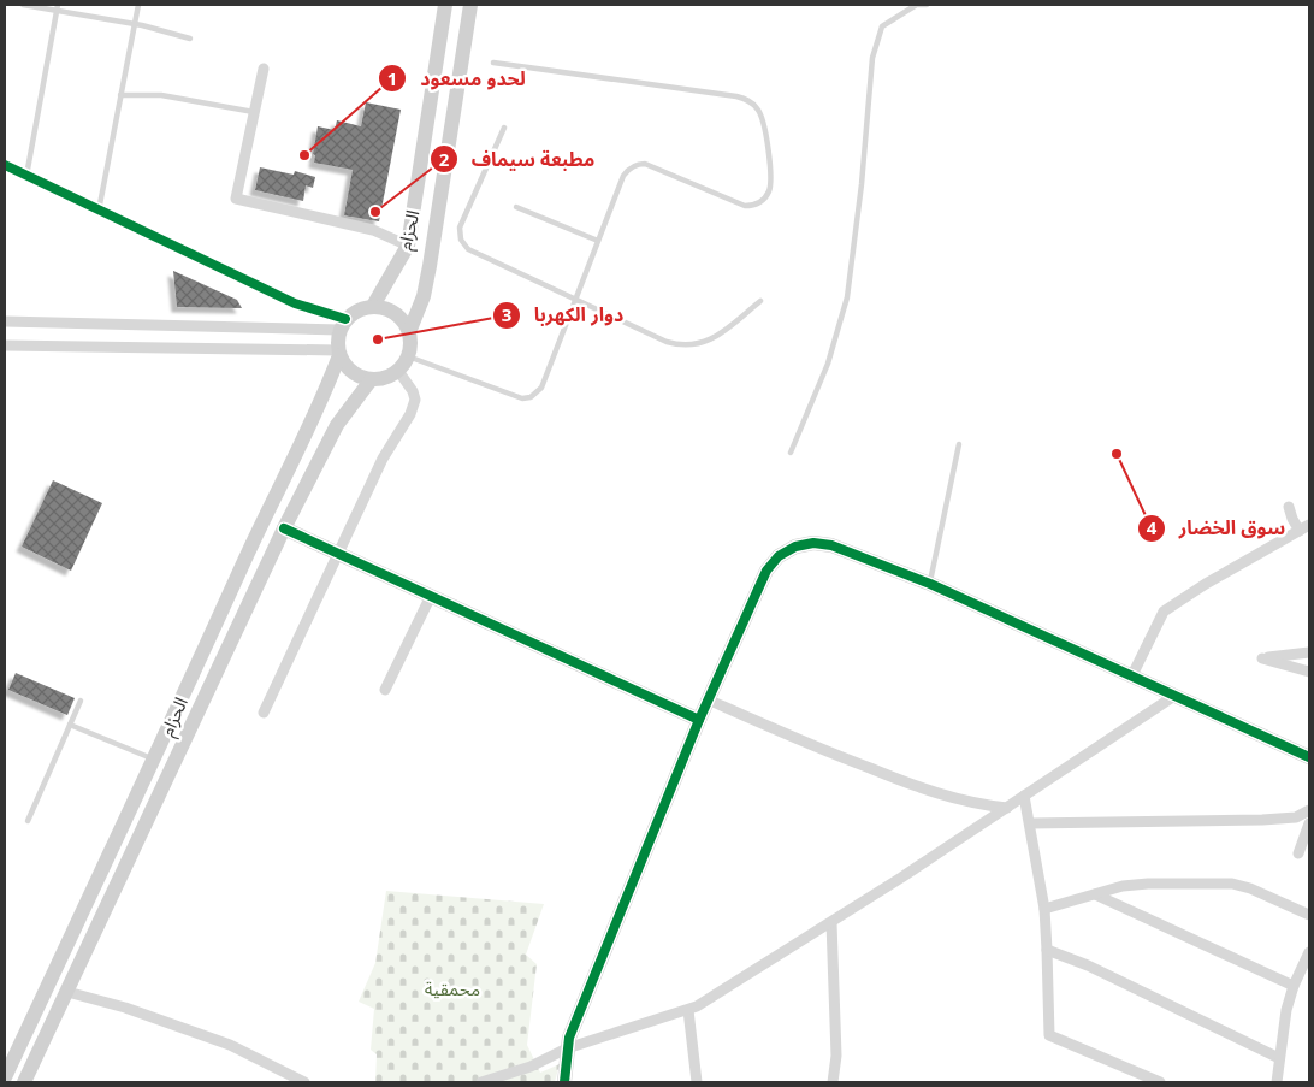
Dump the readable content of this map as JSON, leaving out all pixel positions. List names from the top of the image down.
{
  "streets": {
    "main road": ["الحزام"]
  },
  "parks": ["محمقية"],
  "places": [
    "لحدو مسعود",
    "مطبعة سيماف",
    "دوار الكهربا",
    "سوق الخضار"
  ]
}
